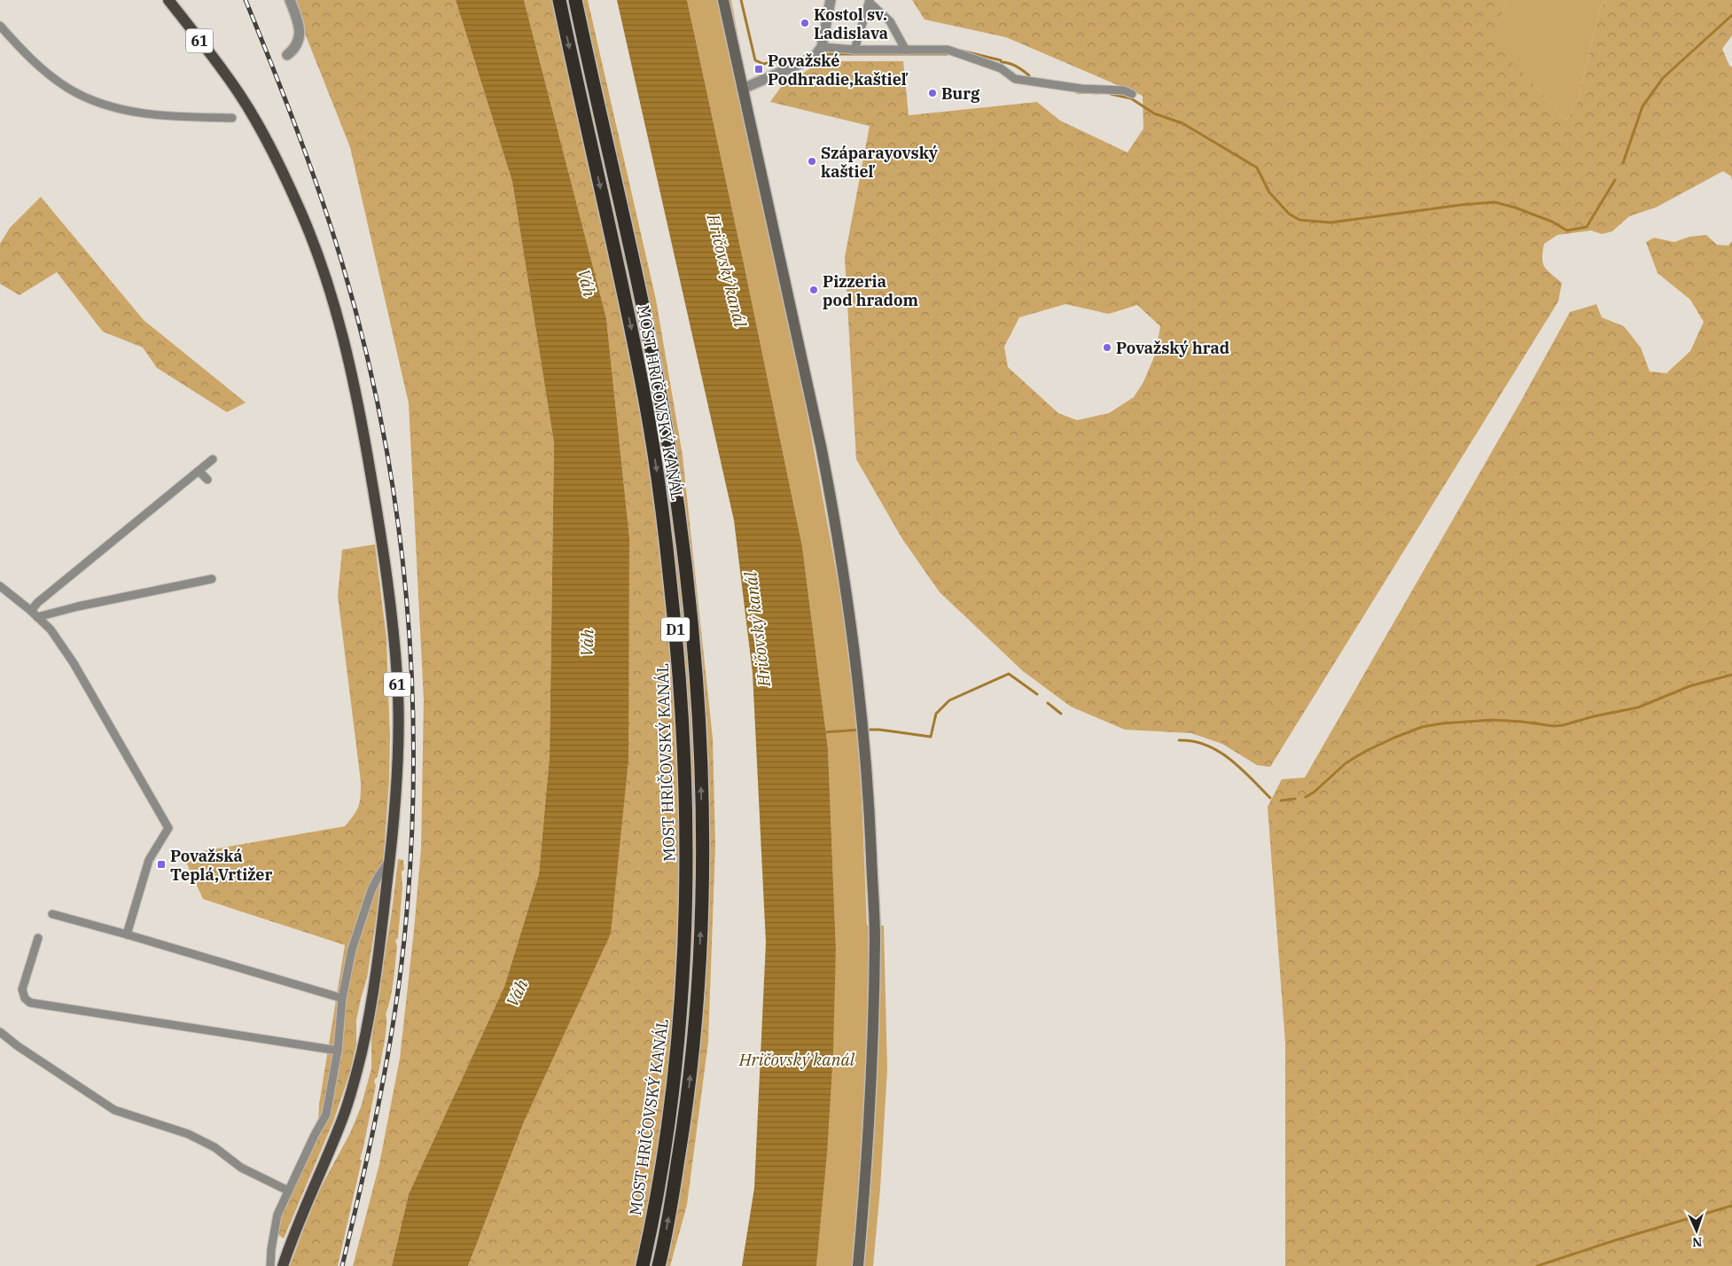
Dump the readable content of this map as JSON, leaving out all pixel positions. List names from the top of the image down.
{
  "streets": {
    "highway": ["MOST HRIČOVSKÝ KANÁL", "D1"],
    "main road": ["61"]
  },
  "water": ["Hričovský kanál", "Váh"],
  "places": {
    "other": [
      "Kostol sv. Ladislava",
      "Burg",
      "Száparayovský kaštieľ",
      "Pizzeria pod hradom",
      "Považský hrad"
    ],
    "transit": ["Považské Podhradie,kaštieľ", "Považská Teplá,Vrtižer"]
  },
  "north": "bottom"
}
